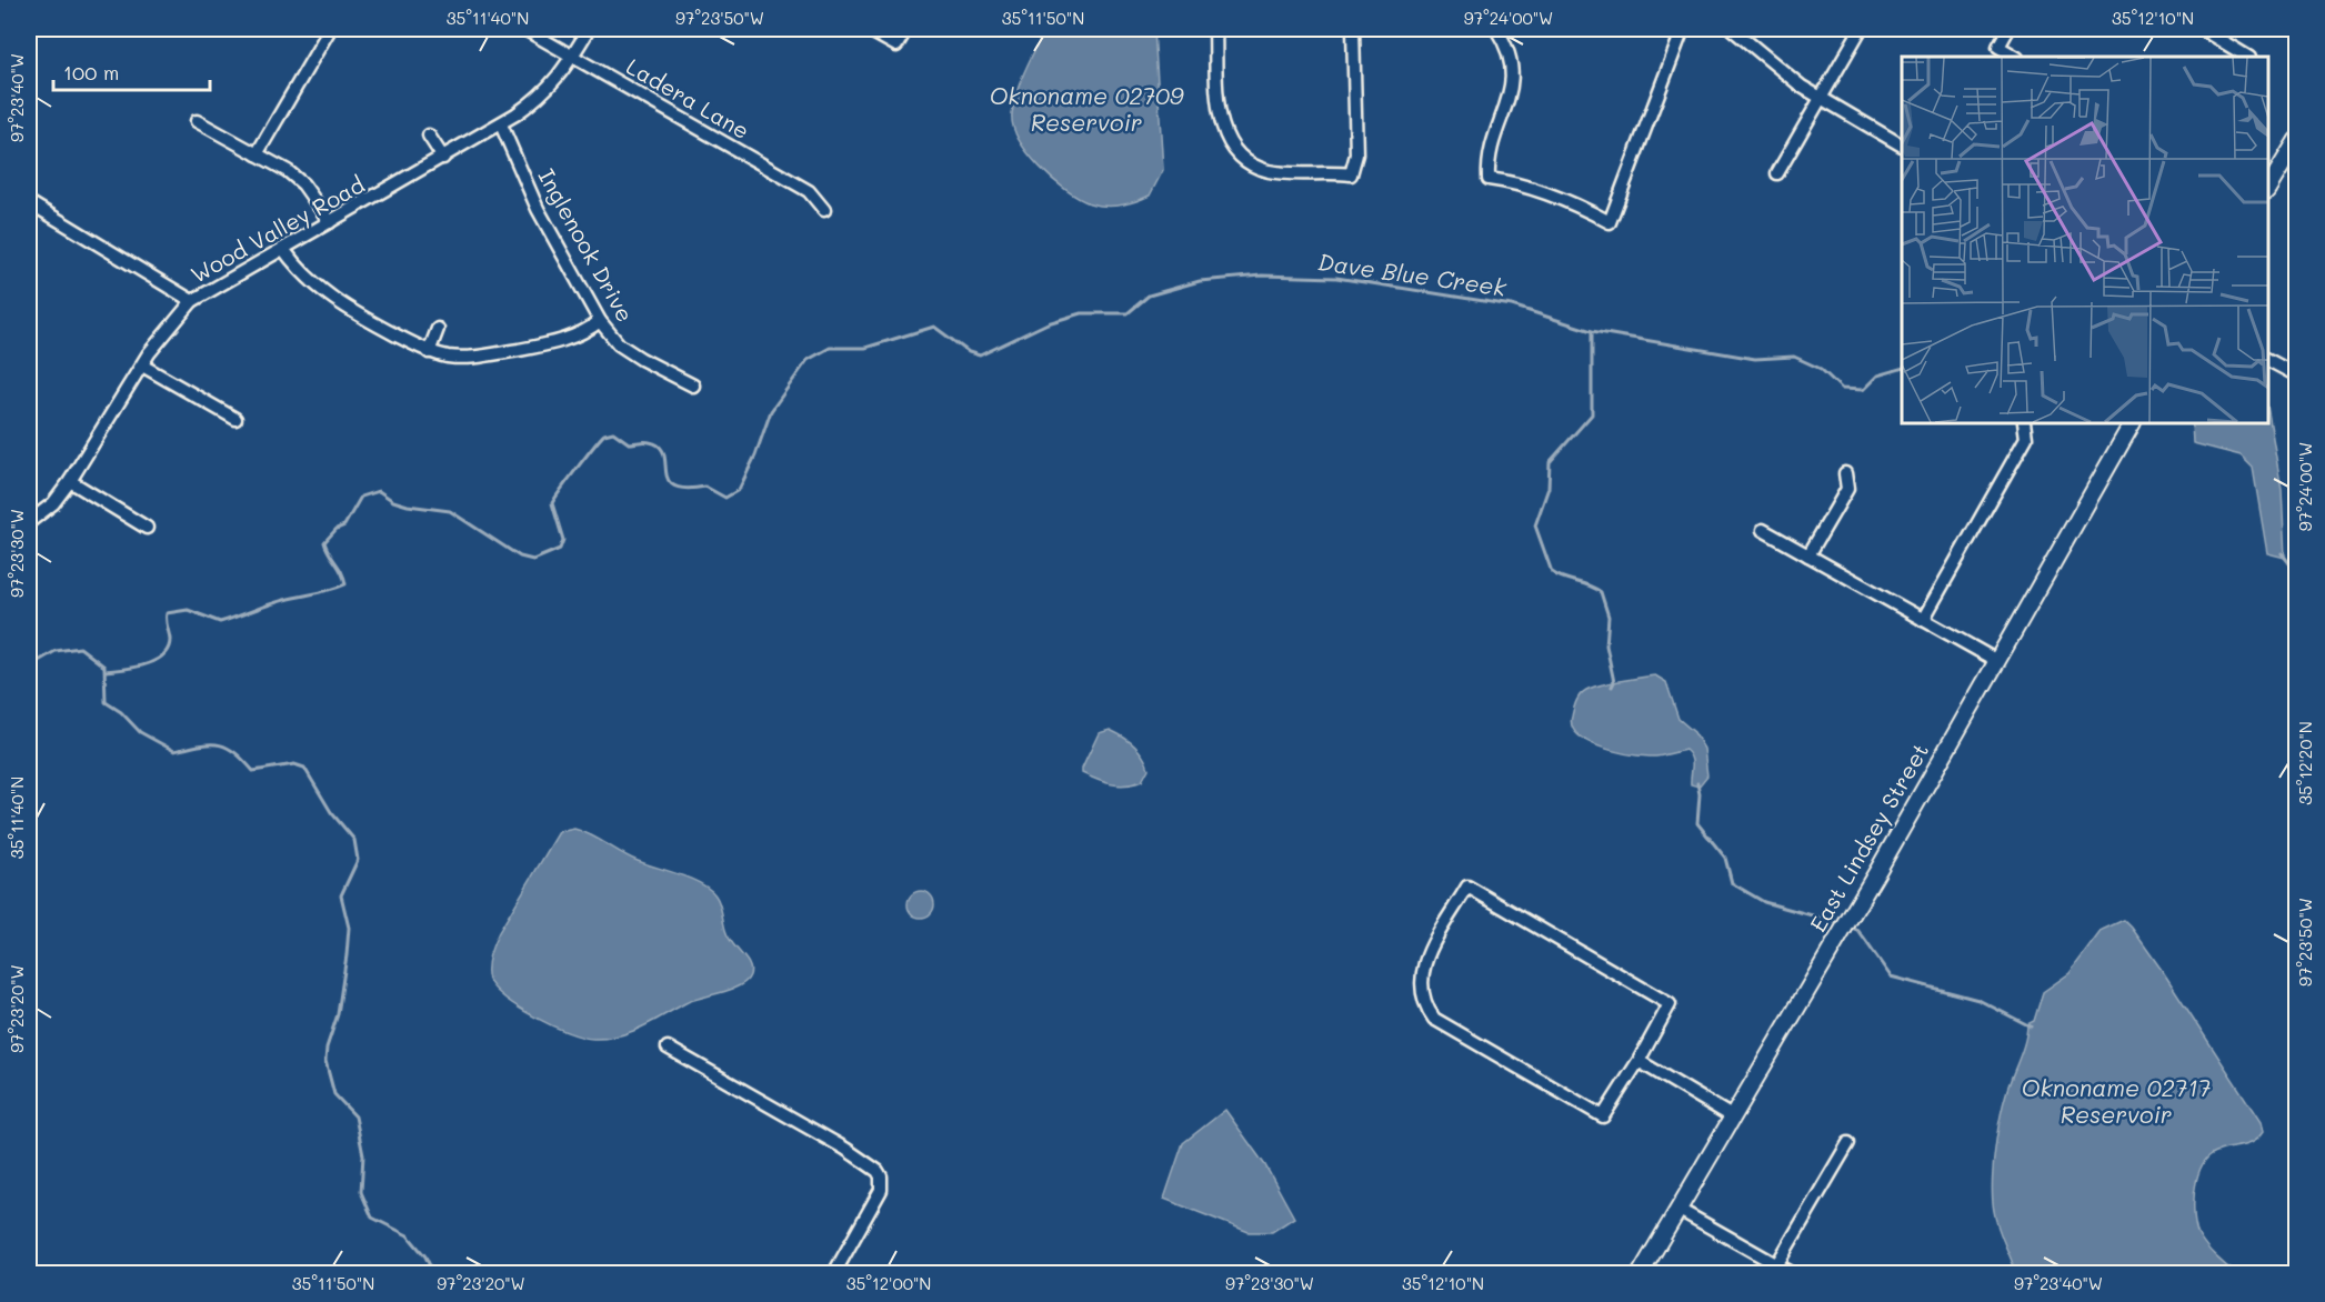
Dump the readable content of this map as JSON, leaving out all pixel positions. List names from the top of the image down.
{
  "streets": {
    "street": [
      "Ladera Lane",
      "Wood Valley Road",
      "Inglenook Drive",
      "East Lindsey Street"
    ]
  },
  "crossings": [
    ["Ladera Lane", "Wood Valley Road"],
    ["Wood Valley Road", "Inglenook Drive"]
  ],
  "water": ["Oknoname 02709 Reservoir", "Dave Blue Creek", "Oknoname 02717 Reservoir"],
  "scale_bar": "100 m",
  "coordinates": [
    "35°11'40\"N",
    "97°23'50\"W",
    "35°11'50\"N",
    "97°24'00\"W",
    "35°12'10\"N",
    "97°23'40\"W",
    "97°23'30\"W",
    "35°12'20\"N",
    "97°23'20\"W",
    "35°12'00\"N"
  ]
}
